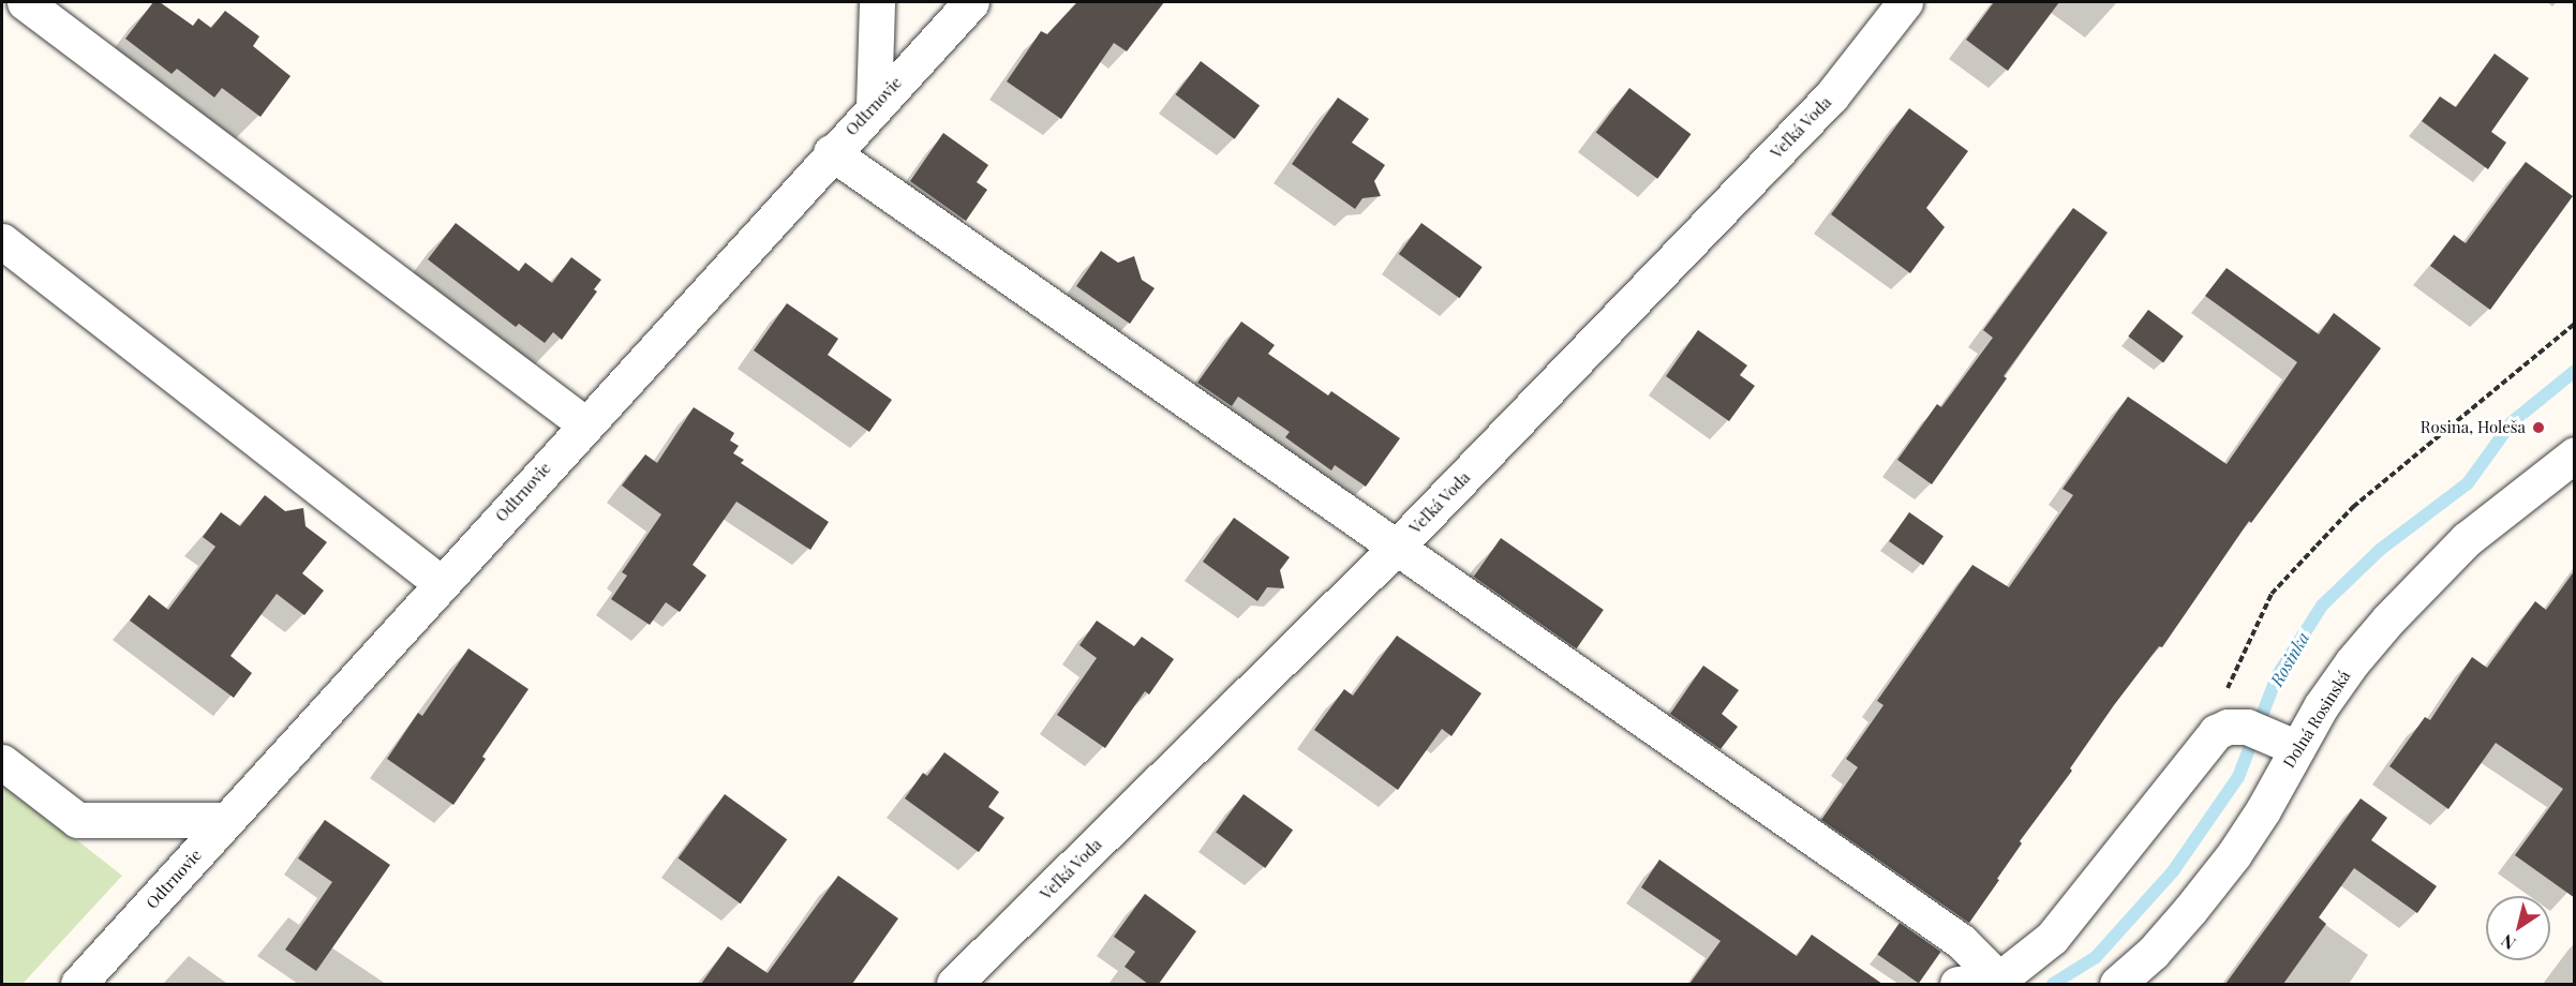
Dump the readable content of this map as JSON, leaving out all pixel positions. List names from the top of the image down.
{
  "streets": {
    "street": ["Odtrnovie", "Veľká Voda", "Dolná Rosinská"]
  },
  "water": ["Rosinka"],
  "places": ["Rosina, Holeša"],
  "north": "bottom left"
}
